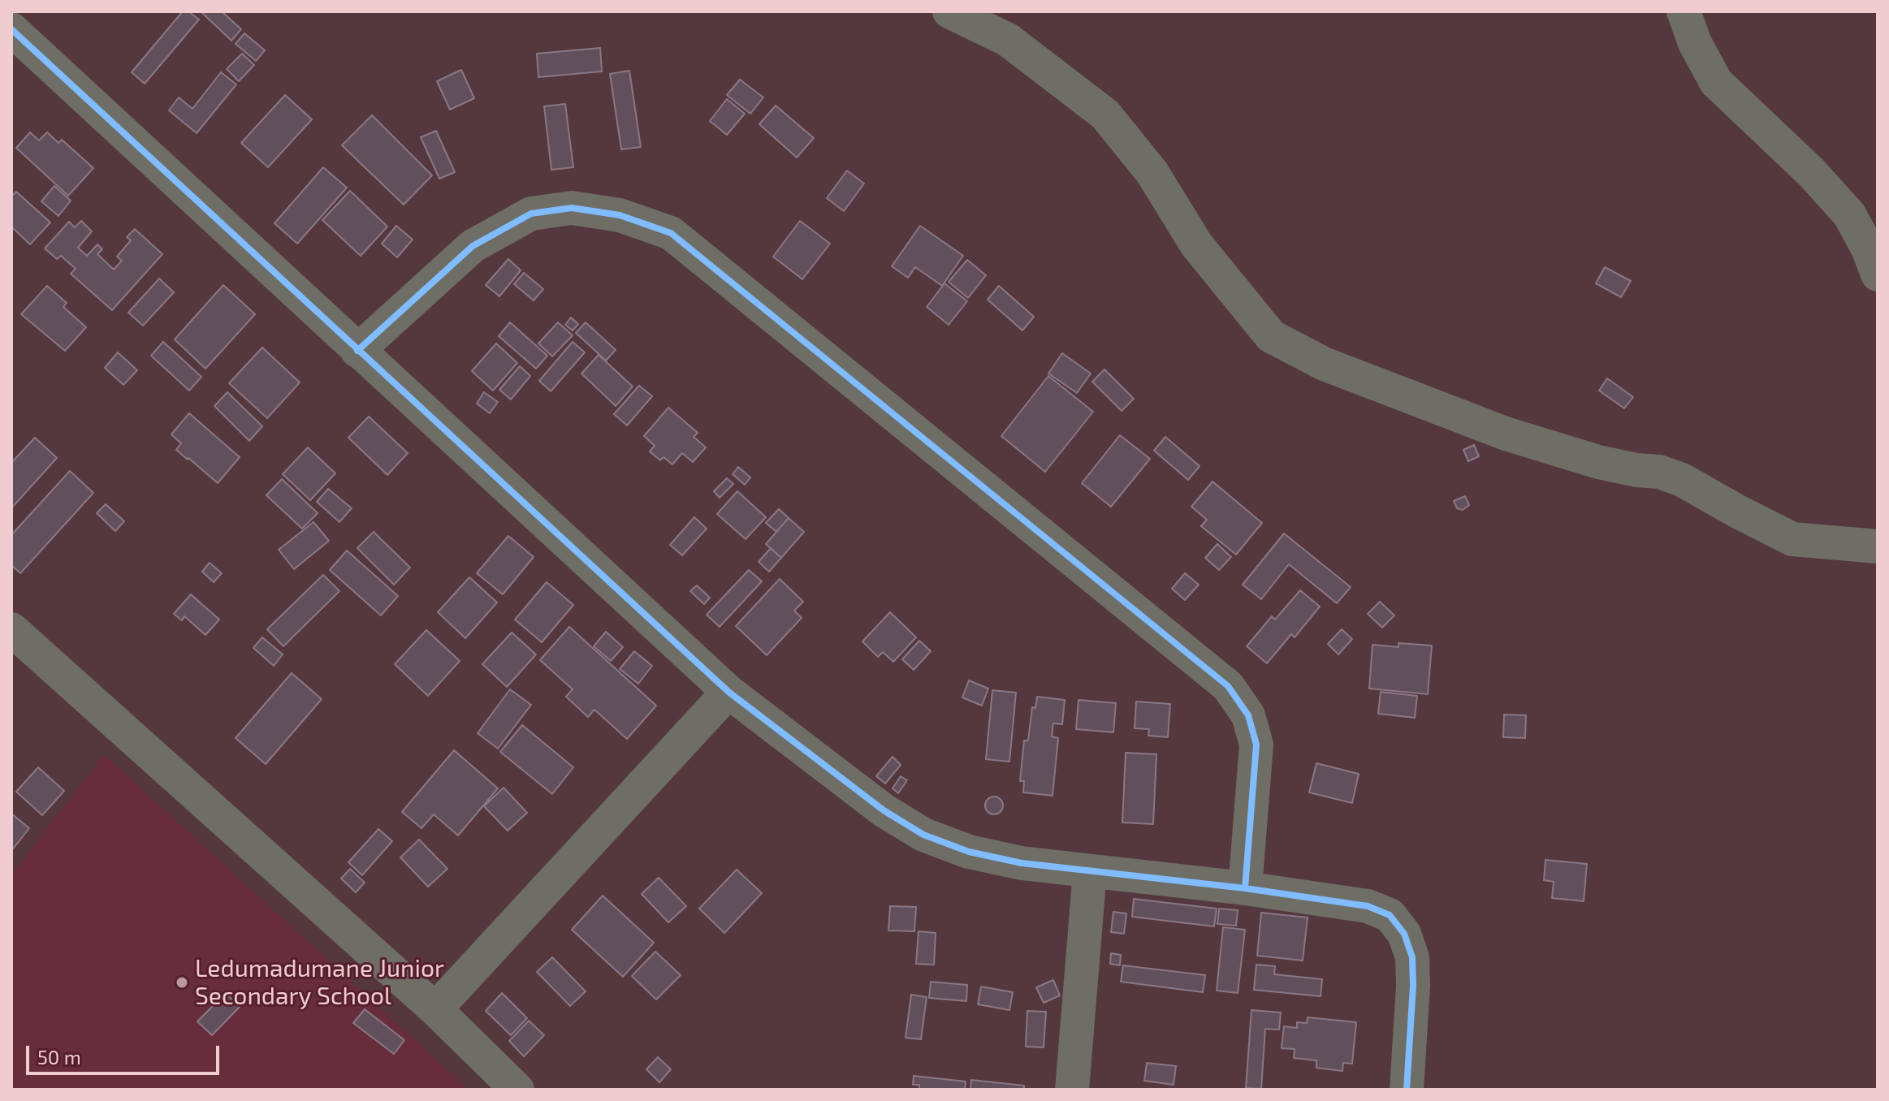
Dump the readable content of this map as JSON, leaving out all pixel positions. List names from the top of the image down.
{
  "places": ["Ledumadumane Junior Secondary School"],
  "scale_bar": "50 m"
}
